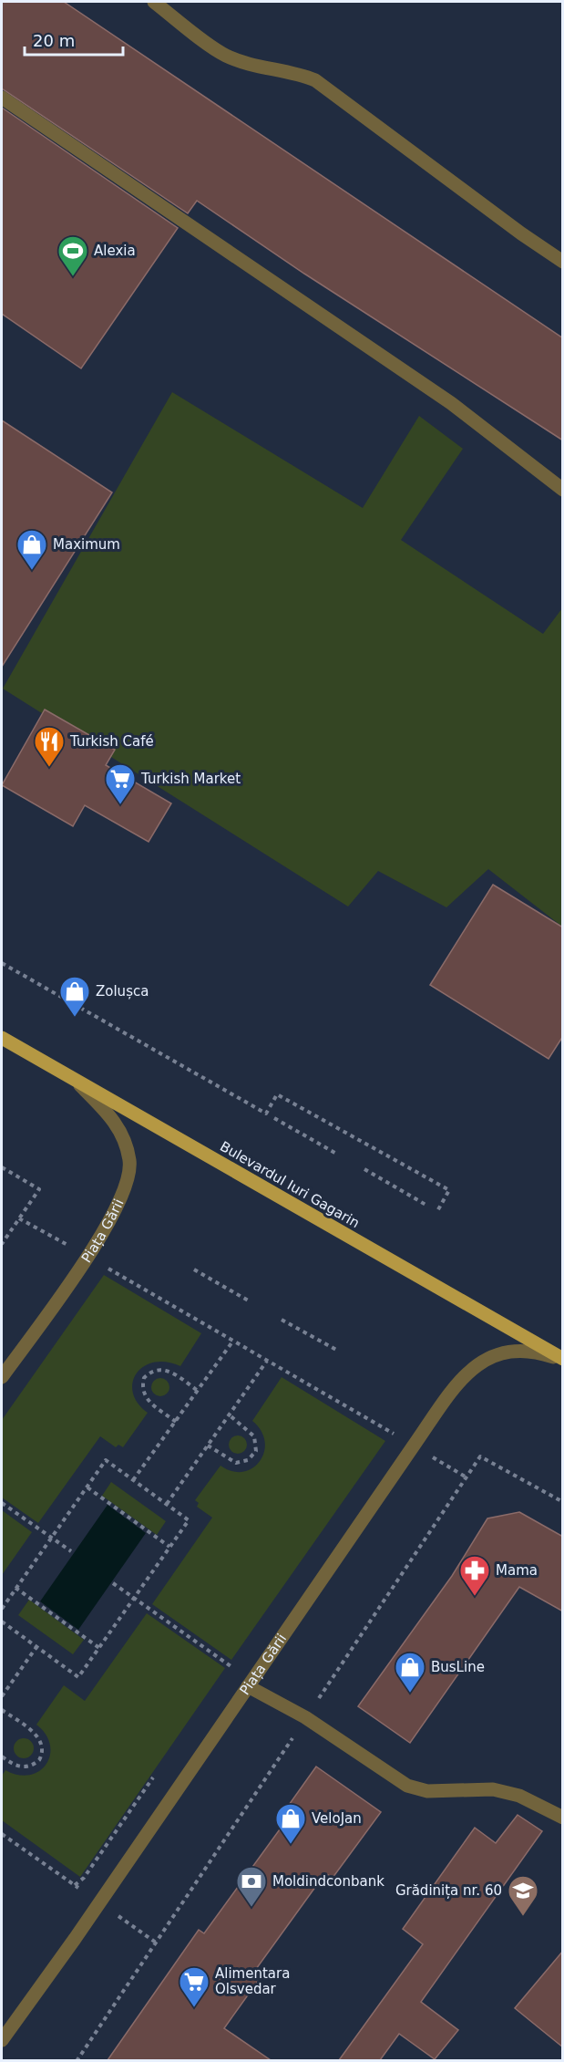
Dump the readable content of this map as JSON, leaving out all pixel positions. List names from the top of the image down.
{
  "streets": {
    "main road": ["Bulevardul Iuri Gagarin"],
    "street": ["Piața Gării"]
  },
  "crossings": [
    ["Bulevardul Iuri Gagarin", "Piața Gării"]
  ],
  "places": {
    "sports": ["Alexia"],
    "shop": [
      "Maximum",
      "Zolușca",
      "BusLine",
      "VeloJan"
    ],
    "restaurant": ["Turkish Café"],
    "supermarket": ["Turkish Market", "Alimentara Olsvedar"],
    "pharmacy": ["Mama"],
    "bank": ["Moldindconbank"],
    "school or university": ["Grădinița nr. 60"]
  },
  "scale_bar": "20 m"
}
